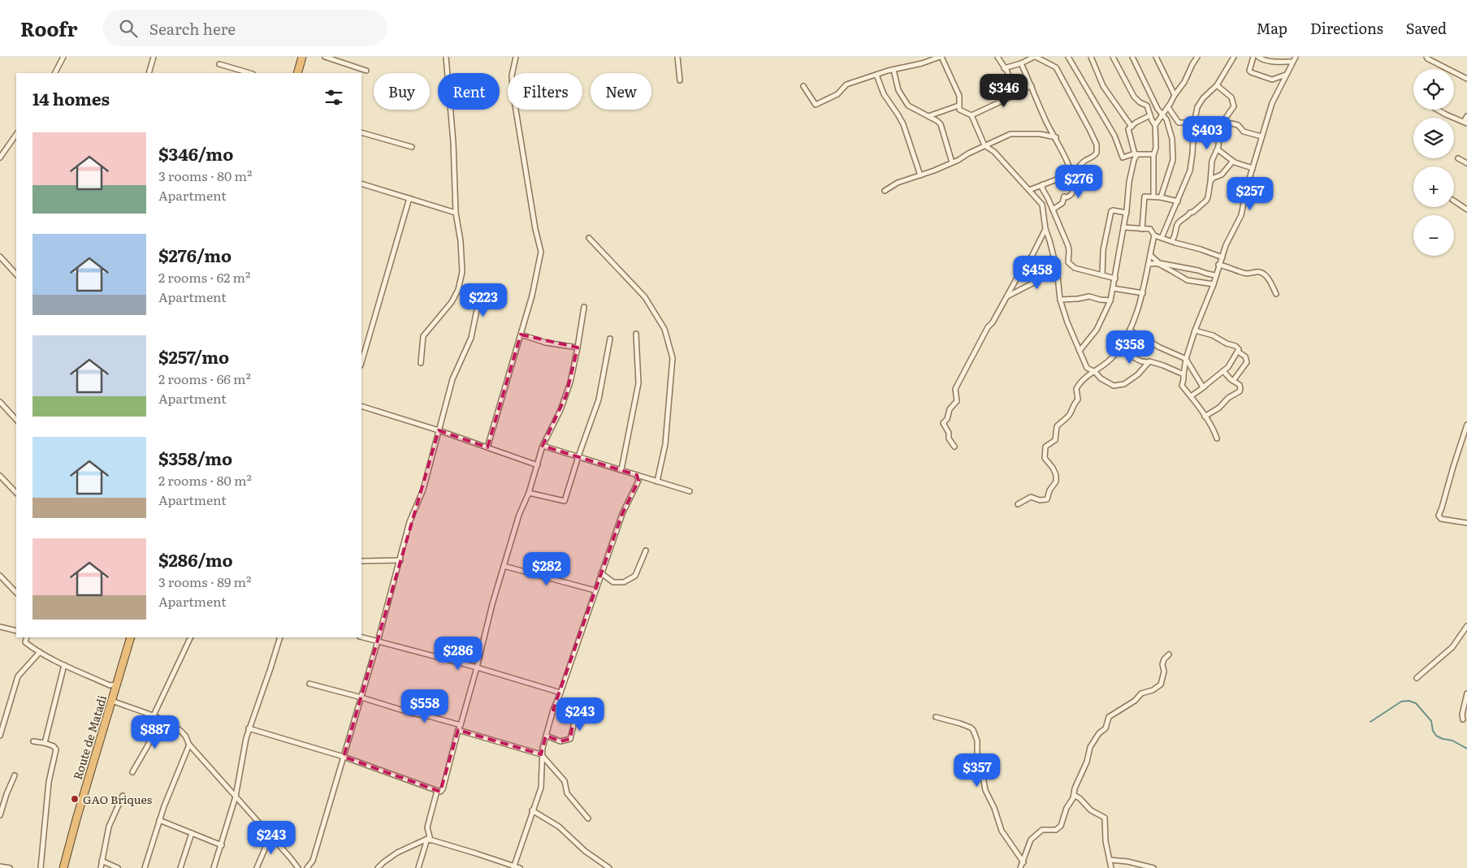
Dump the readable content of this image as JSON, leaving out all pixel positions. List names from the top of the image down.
{
  "streets": {
    "highway": ["Route de Matadi"]
  },
  "places": ["GAO Briques"],
  "page": {
    "header": "Roofr",
    "search": "Search here",
    "nav": ["Map", "Directions", "Saved"],
    "map_buttons": ["+", "−"],
    "chip": [
      "Buy",
      "Rent",
      "Filters",
      "New"
    ],
    "heading": "14 homes",
    "price": [
      "$346",
      "$403",
      "$276",
      "$257",
      "$458",
      "$223",
      "$358",
      "$282",
      "$286",
      "$558",
      "$243",
      "$887",
      "$357",
      "$243"
    ],
    "list": [
      {
        "name": "$346/mo",
        "note": "3 rooms · 80 m² · Apartment"
      },
      {
        "name": "$276/mo",
        "note": "2 rooms · 62 m² · Apartment"
      },
      {
        "name": "$257/mo",
        "note": "2 rooms · 66 m² · Apartment"
      },
      {
        "name": "$358/mo",
        "note": "2 rooms · 80 m² · Apartment"
      },
      {
        "name": "$286/mo",
        "note": "3 rooms · 89 m² · Apartment"
      }
    ]
  }
}
